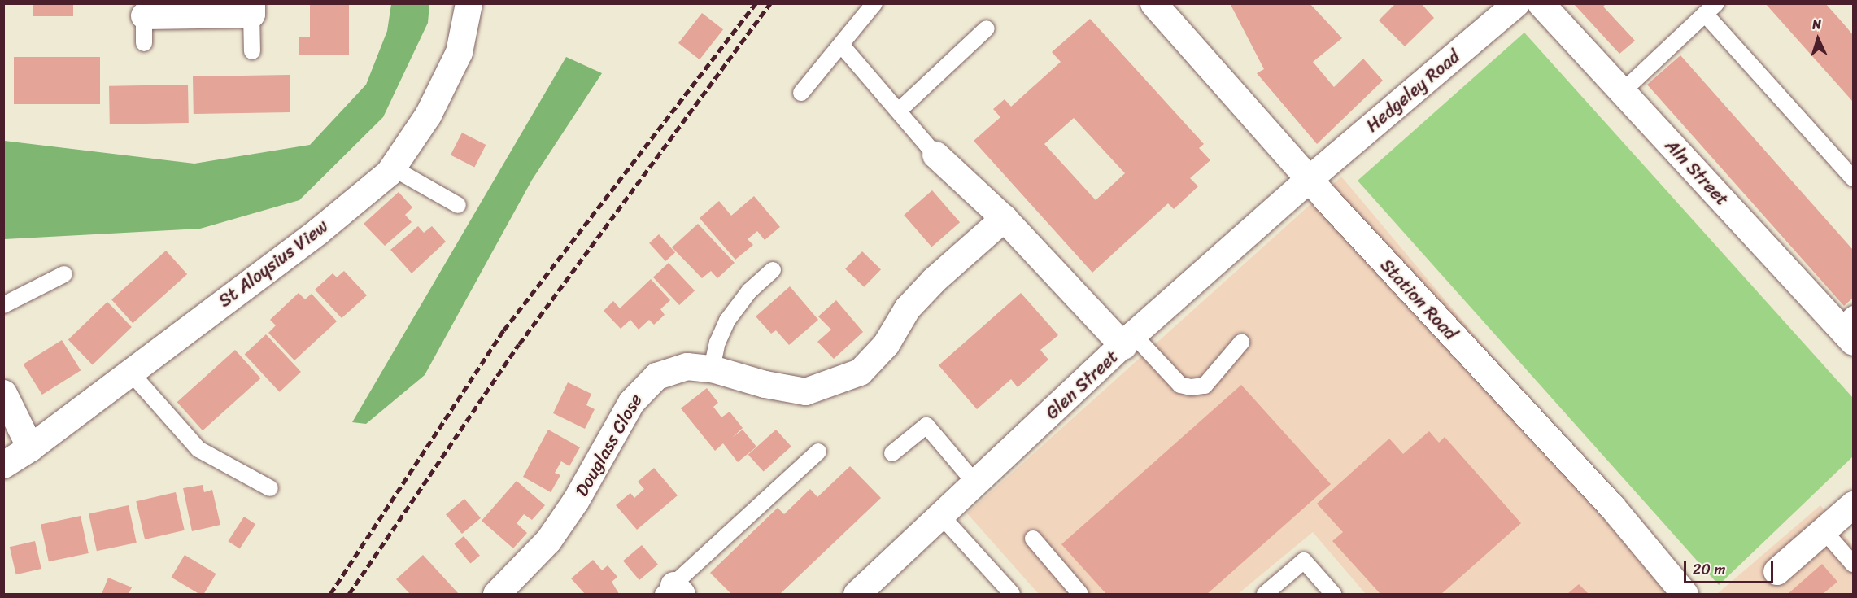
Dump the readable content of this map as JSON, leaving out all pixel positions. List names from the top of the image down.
{
  "streets": {
    "street": [
      "Hedgeley Road",
      "Aln Street",
      "St Aloysius View",
      "Station Road",
      "Glen Street",
      "Douglass Close"
    ]
  },
  "crossings": [
    ["Hedgeley Road", "Station Road"],
    ["Hedgeley Road", "Glen Street"],
    ["Station Road", "Glen Street"]
  ],
  "scale_bar": "20 m",
  "north": "top"
}
